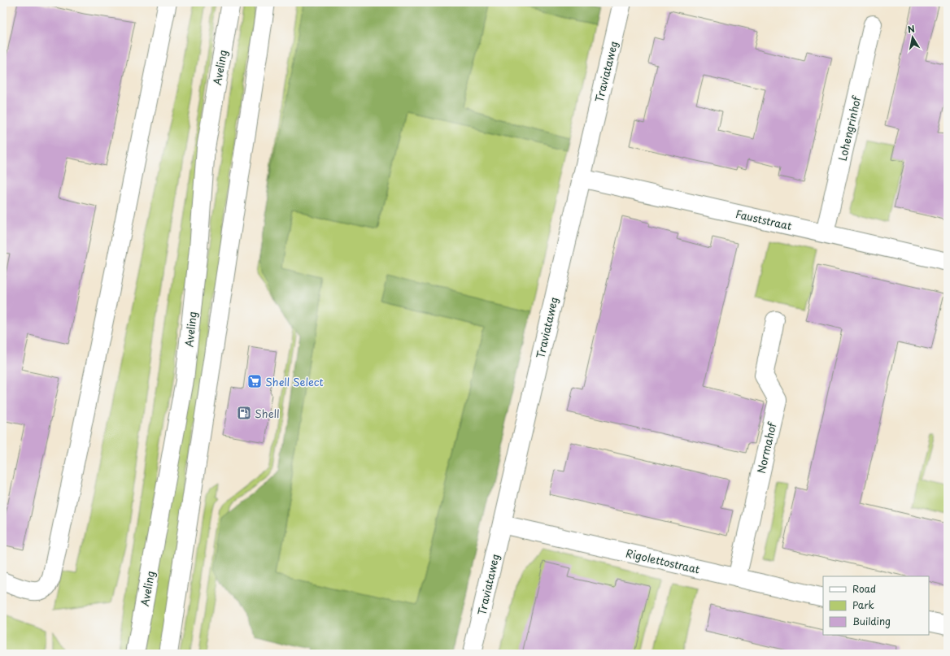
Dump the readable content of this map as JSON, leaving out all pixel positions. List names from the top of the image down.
{
  "streets": {
    "street": [
      "Aveling",
      "Traviataweg",
      "Lohengrinhof",
      "Fauststraat",
      "Normahof",
      "Rigolettostraat"
    ]
  },
  "crossings": [
    ["Traviataweg", "Fauststraat"],
    ["Traviataweg", "Rigolettostraat"],
    ["Lohengrinhof", "Fauststraat"],
    ["Normahof", "Rigolettostraat"]
  ],
  "places": {
    "supermarket": ["Shell Select"],
    "fuel station": ["Shell"]
  },
  "legend": ["Road", "Park", "Building"],
  "north": "top"
}
